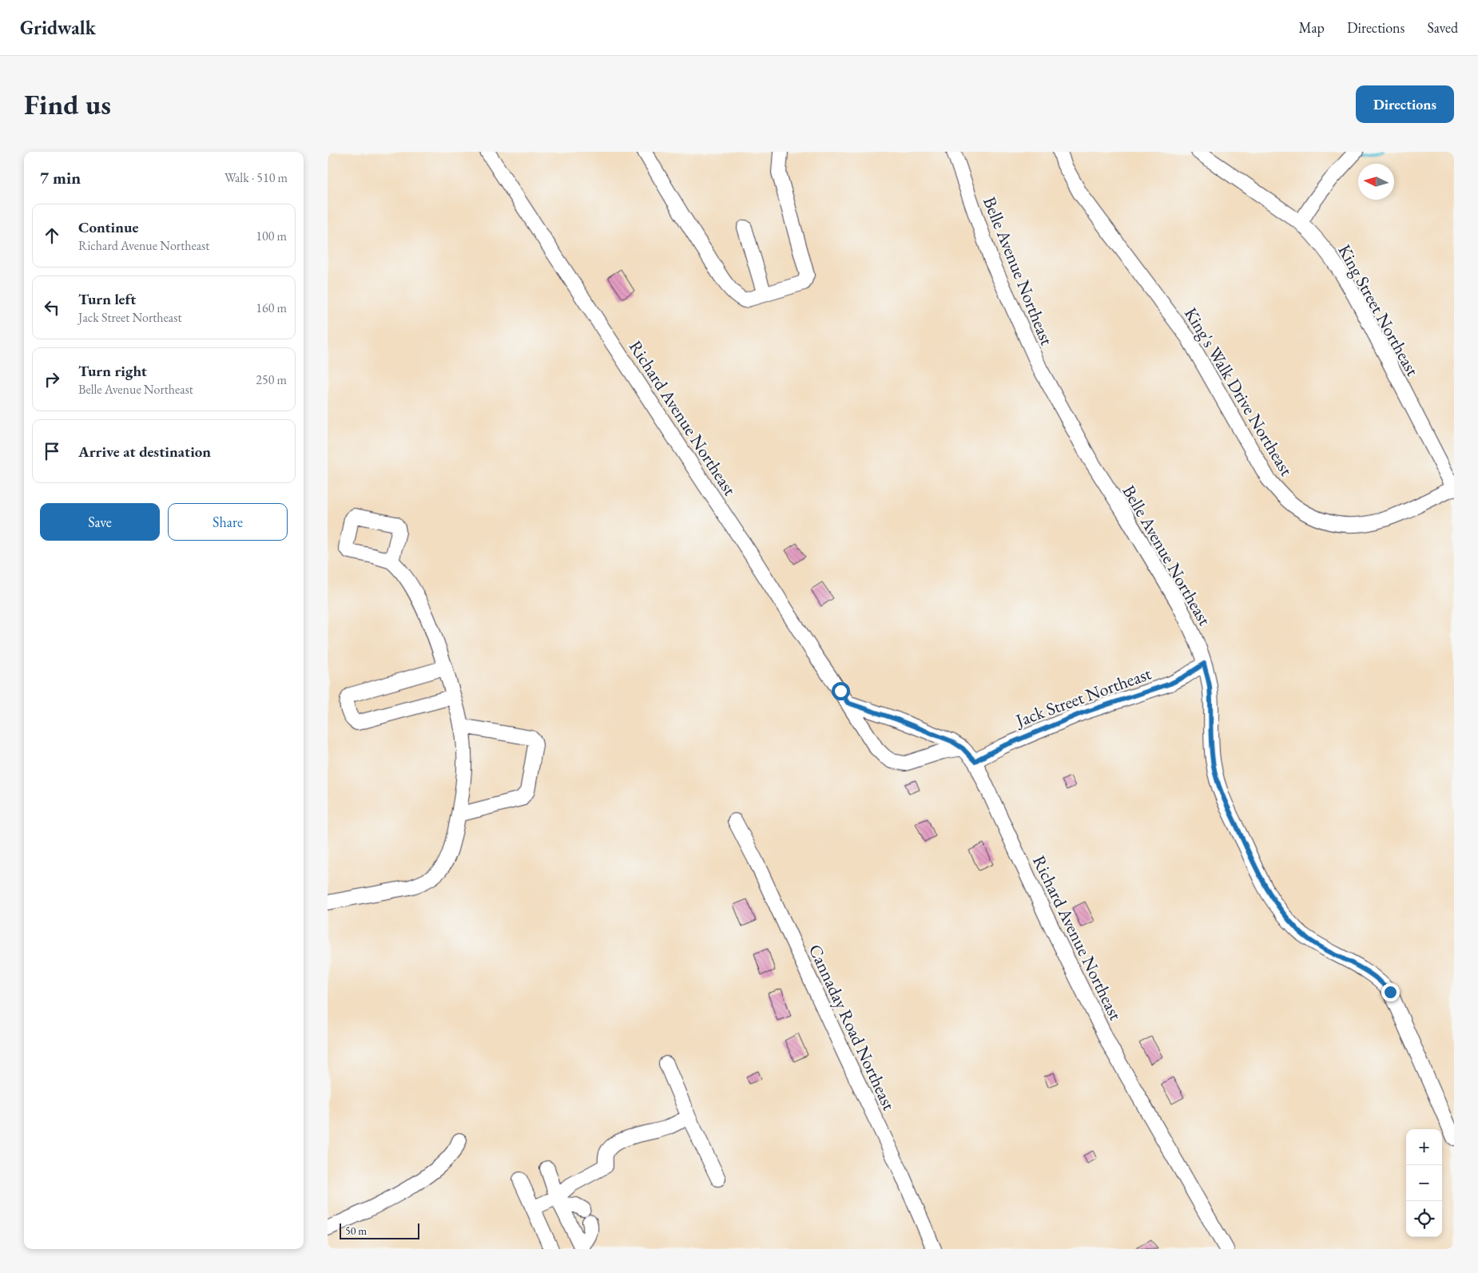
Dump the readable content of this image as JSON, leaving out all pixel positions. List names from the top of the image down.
{
  "streets": {
    "street": [
      "Belle Avenue Northeast",
      "King Street Northeast",
      "King's Walk Drive Northeast",
      "Richard Avenue Northeast",
      "Jack Street Northeast",
      "Cannaday Road Northeast"
    ]
  },
  "crossings": [
    ["Belle Avenue Northeast", "Jack Street Northeast"],
    ["King Street Northeast", "King's Walk Drive Northeast"],
    ["Richard Avenue Northeast", "Jack Street Northeast"]
  ],
  "scale_bar": "50 m",
  "north": "left",
  "page": {
    "header": "Gridwalk",
    "nav": ["Map", "Directions", "Saved"],
    "buttons": [
      "Directions",
      ["Save", "Share"]
    ],
    "title": "Find us",
    "heading": ["7 min", "Walk · 510 m"],
    "list": [
      ["Continue", "Richard Avenue Northeast", "100 m"],
      ["Turn left", "Jack Street Northeast", "160 m"],
      ["Turn right", "Belle Avenue Northeast", "250 m"],
      "Arrive at destination"
    ],
    "map_buttons": ["+", "−"],
    "scale": "50 m"
  }
}
